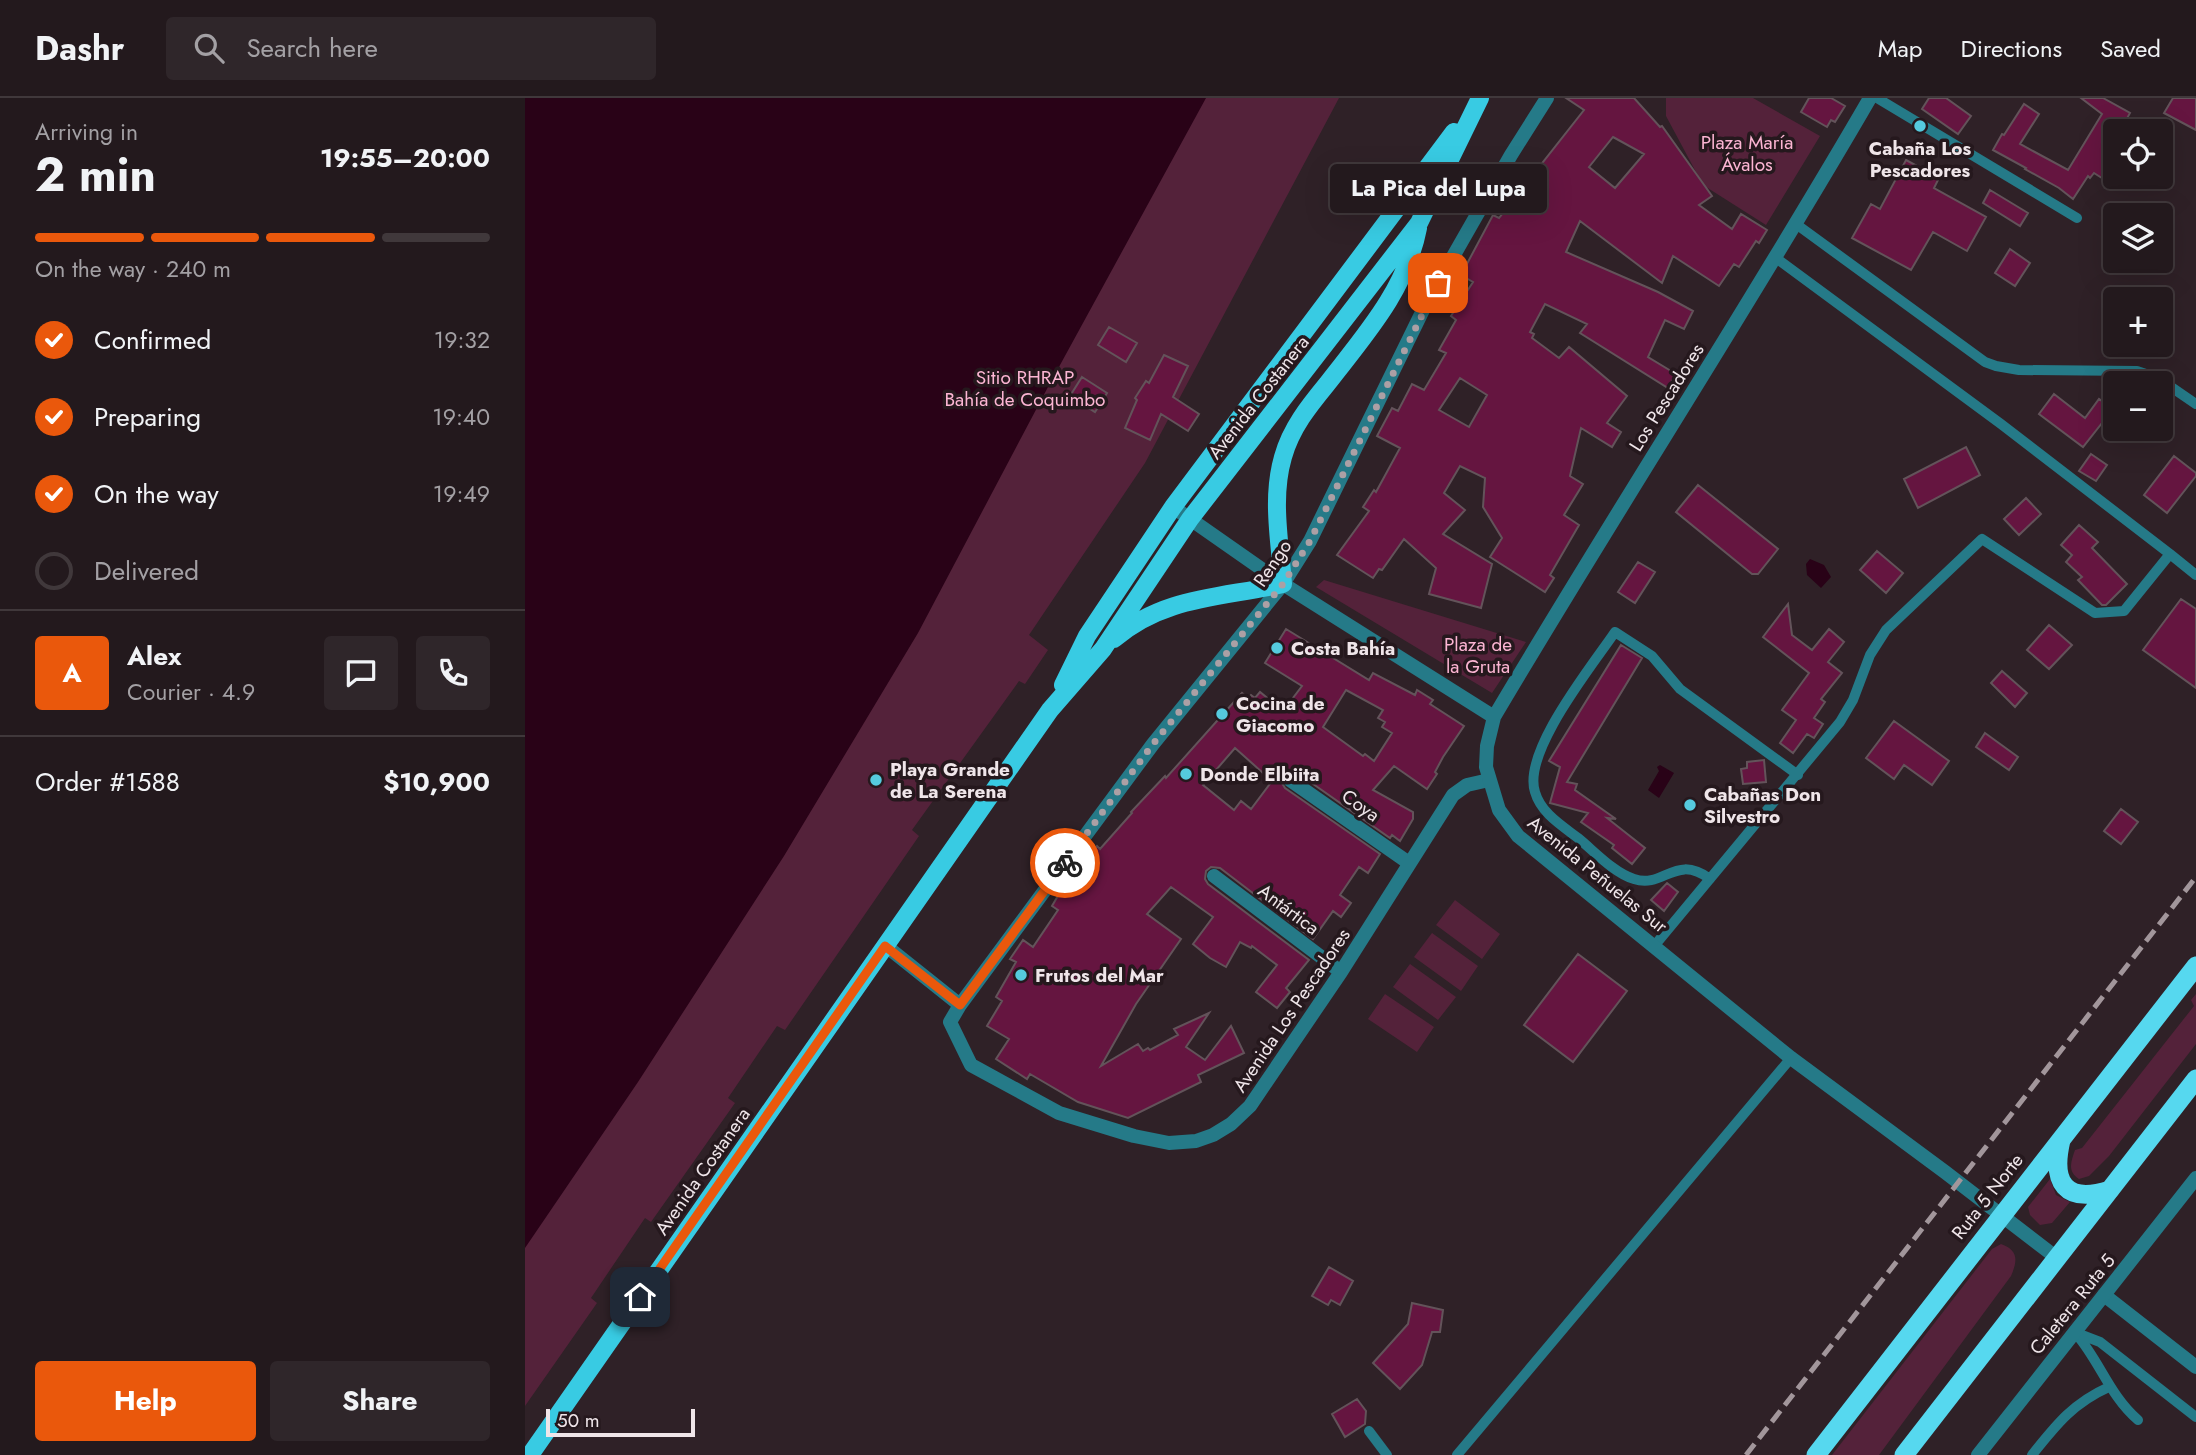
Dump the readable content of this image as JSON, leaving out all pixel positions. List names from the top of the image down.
{
  "streets": {
    "highway": ["Ruta 5 Norte"],
    "main road": ["Avenida Costanera"],
    "street": [
      "Los Pescadores",
      "Rengo",
      "Coya",
      "Avenida Peñuelas Sur",
      "Antártica",
      "Avenida Los Pescadores",
      "Caletera Ruta 5"
    ]
  },
  "crossings": [
    ["Los Pescadores", "Avenida Peñuelas Sur"],
    ["Rengo", "Avenida Los Pescadores"],
    ["Coya", "Avenida Los Pescadores"],
    ["Avenida Peñuelas Sur", "Avenida Los Pescadores"],
    ["Avenida Peñuelas Sur", "Ruta 5 Norte"],
    ["Antártica", "Avenida Los Pescadores"]
  ],
  "parks": ["Plaza María Ávalos", "Sitio RHRAP Bahía de Coquimbo", "Plaza de la Gruta"],
  "places": [
    "Cabaña Los Pescadores",
    "La Pica del Lupa",
    "Costa Bahía",
    "Cocina de Giacomo",
    "Donde Elbiita",
    "Playa Grande de La Serena",
    "Cabañas Don Silvestro",
    "Frutos del Mar"
  ],
  "scale_bar": "50 m",
  "page": {
    "header": "Dashr",
    "search": "Search here",
    "nav": ["Map", "Directions", "Saved"],
    "heading": ["2 min", "Arriving in", "19:55–20:00"],
    "panel": [
      "Alex",
      "Courier · 4.9",
      "Order #1588",
      "$10,900"
    ],
    "map_buttons": ["+", "−"],
    "bubble": "La Pica del Lupa",
    "bar": "On the way · 240 m",
    "list": [
      ["Confirmed", "19:32"],
      ["Preparing", "19:40"],
      ["On the way", "19:49"],
      "Delivered"
    ],
    "round": "A",
    "buttons": ["Help", "Share"],
    "scale": "50 m"
  }
}
